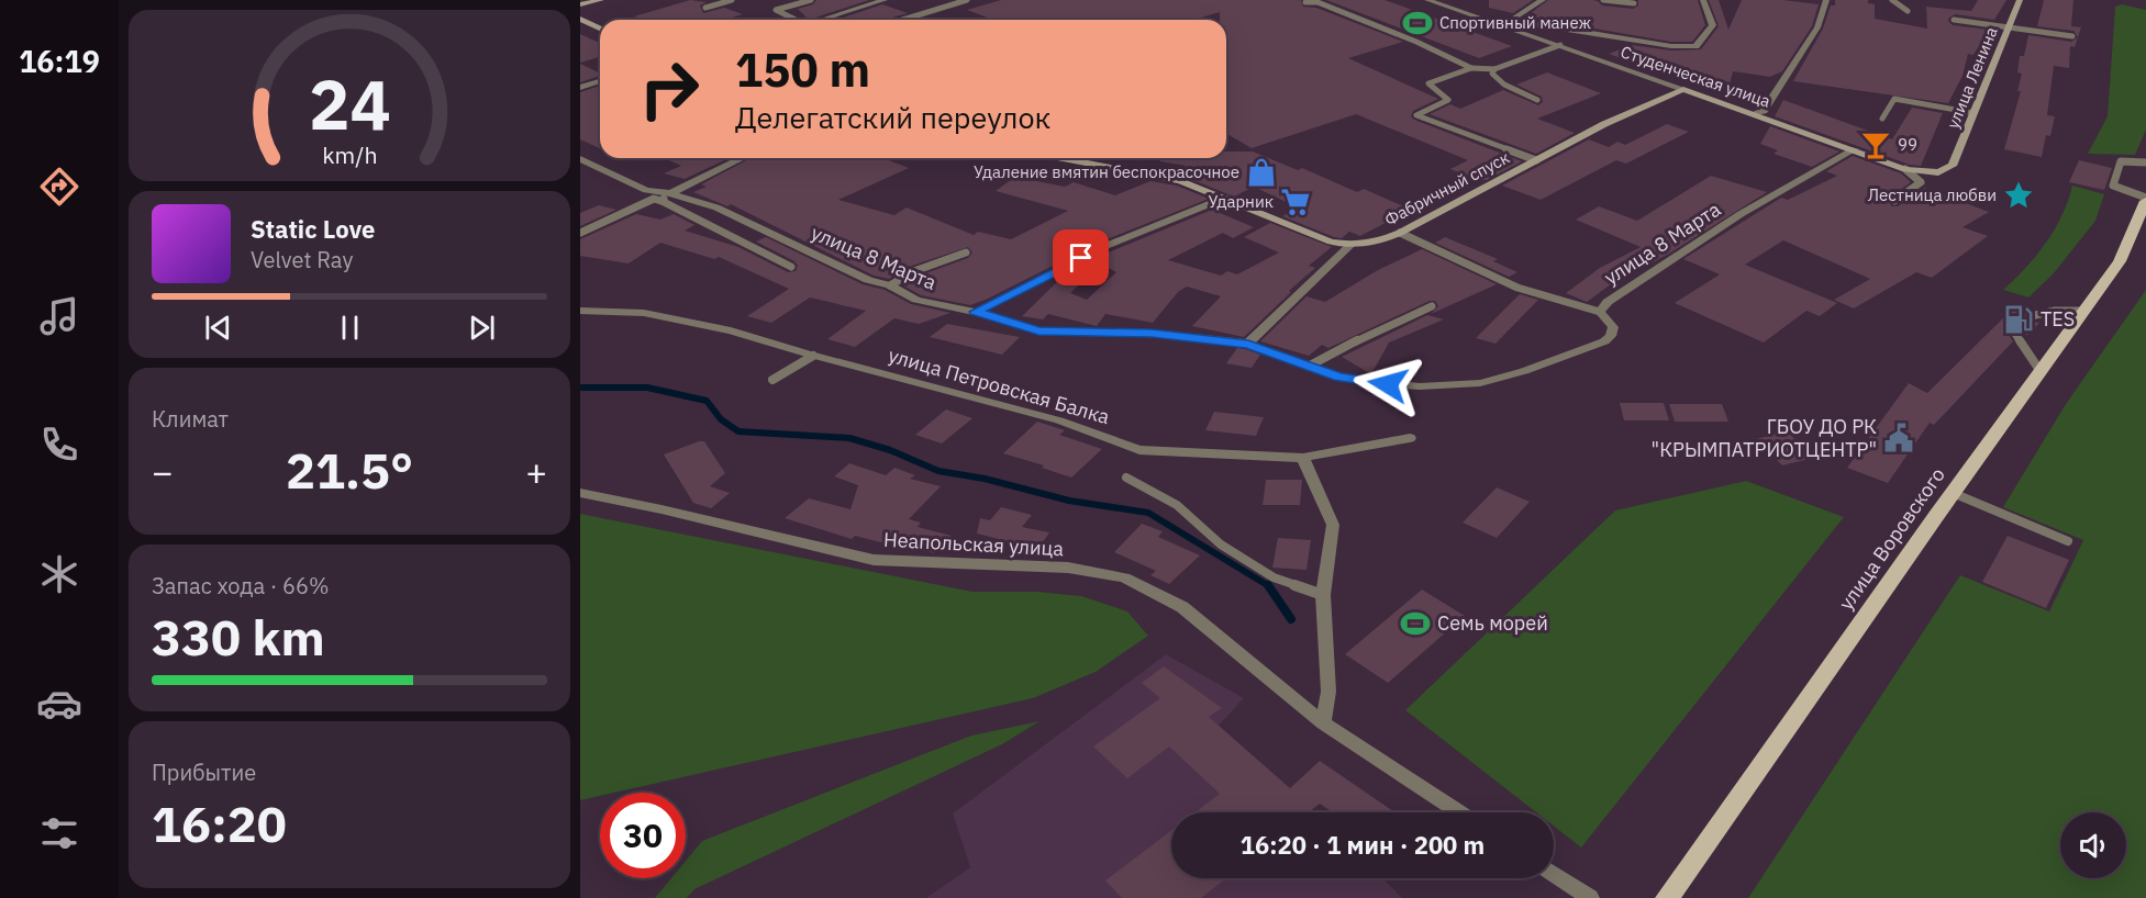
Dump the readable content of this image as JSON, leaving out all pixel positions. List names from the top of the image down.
{
  "streets": {
    "main road": [
      "Студенческая улица",
      "улица Ленина",
      "Фабричный спуск",
      "улица Воровского"
    ],
    "street": ["улица 8 Марта", "улица Петровская Балка", "Неапольская улица"]
  },
  "crossings": [
    ["Студенческая улица", "улица Ленина"],
    ["Студенческая улица", "Фабричный спуск"],
    ["Студенческая улица", "улица 8 Марта"]
  ],
  "places": {
    "sports": ["Спортивный манеж", "Семь морей"],
    "bar": ["99"],
    "shop": ["Удаление вмятин беспокрасочное"],
    "place": ["Лестница любви"],
    "supermarket": ["Ударник"],
    "fuel station": ["TES"],
    "public building": ["ГБОУ ДО РК \"КРЫМПАТРИОТЦЕНТР\""]
  },
  "page": {
    "tabs": "16:19",
    "turn": ["150 m", "Делегатский переулок"],
    "song": ["Static Love", "Velvet Ray"],
    "tile": [
      "Климат",
      ["Запас хода · 66%", "330 km"],
      ["Прибытие", "16:20"]
    ],
    "heat": ["−", "21.5°", "+"],
    "limit": "30",
    "trip": "16:20 · 1 мин · 200 m",
    "gauge": ["24", "km/h"]
  }
}
